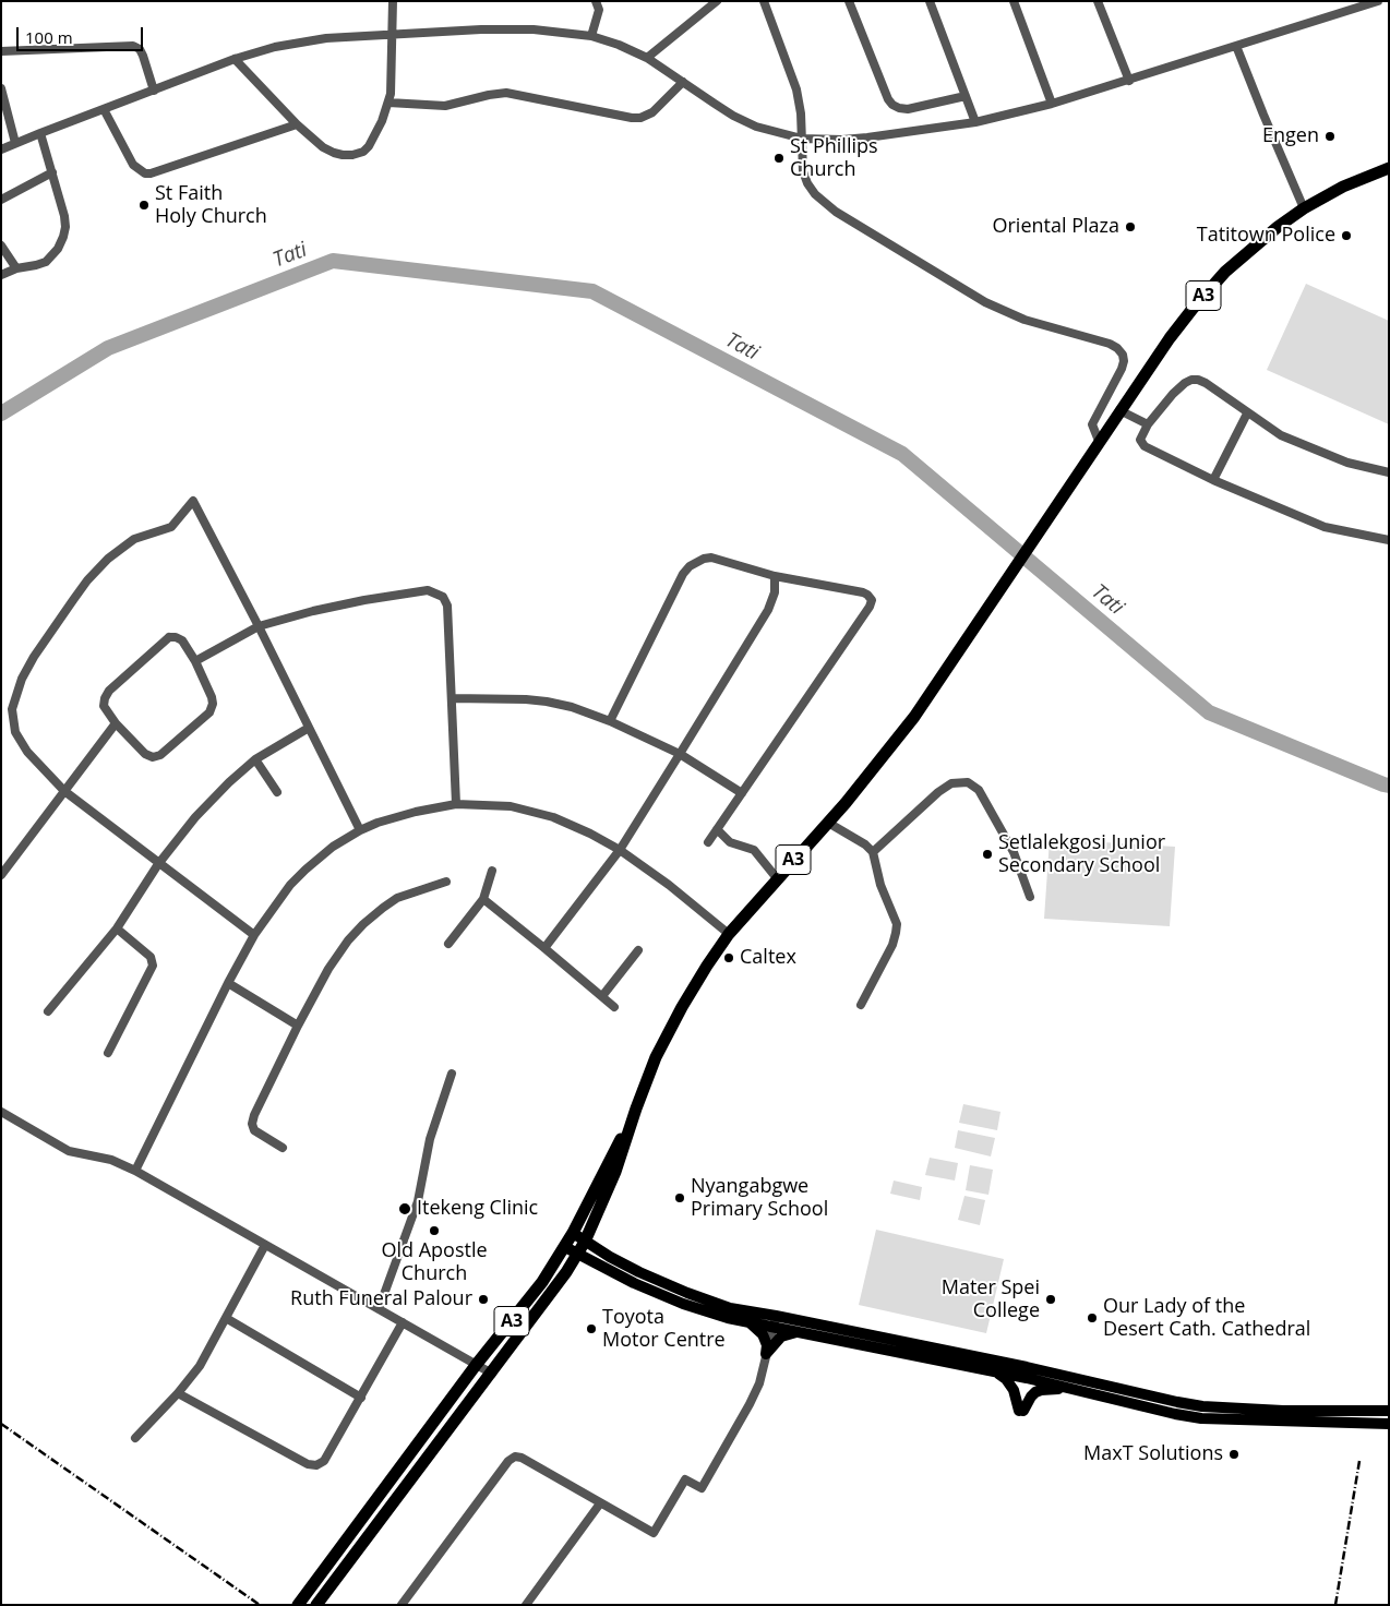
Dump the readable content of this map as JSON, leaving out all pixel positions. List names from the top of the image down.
{
  "streets": {
    "highway": ["A3"]
  },
  "water": ["Tati"],
  "places": [
    "Engen",
    "St Phillips Church",
    "St Faith Holy Church",
    "Oriental Plaza",
    "Tatitown Police",
    "Setlalekgosi Junior Secondary School",
    "Caltex",
    "Nyangabgwe Primary School",
    "Itekeng Clinic",
    "Old Apostle Church",
    "Ruth Funeral Palour",
    "Mater Spei College",
    "Our Lady of the Desert Cath. Cathedral",
    "Toyota Motor Centre",
    "MaxT Solutions"
  ],
  "scale_bar": "100 m"
}
